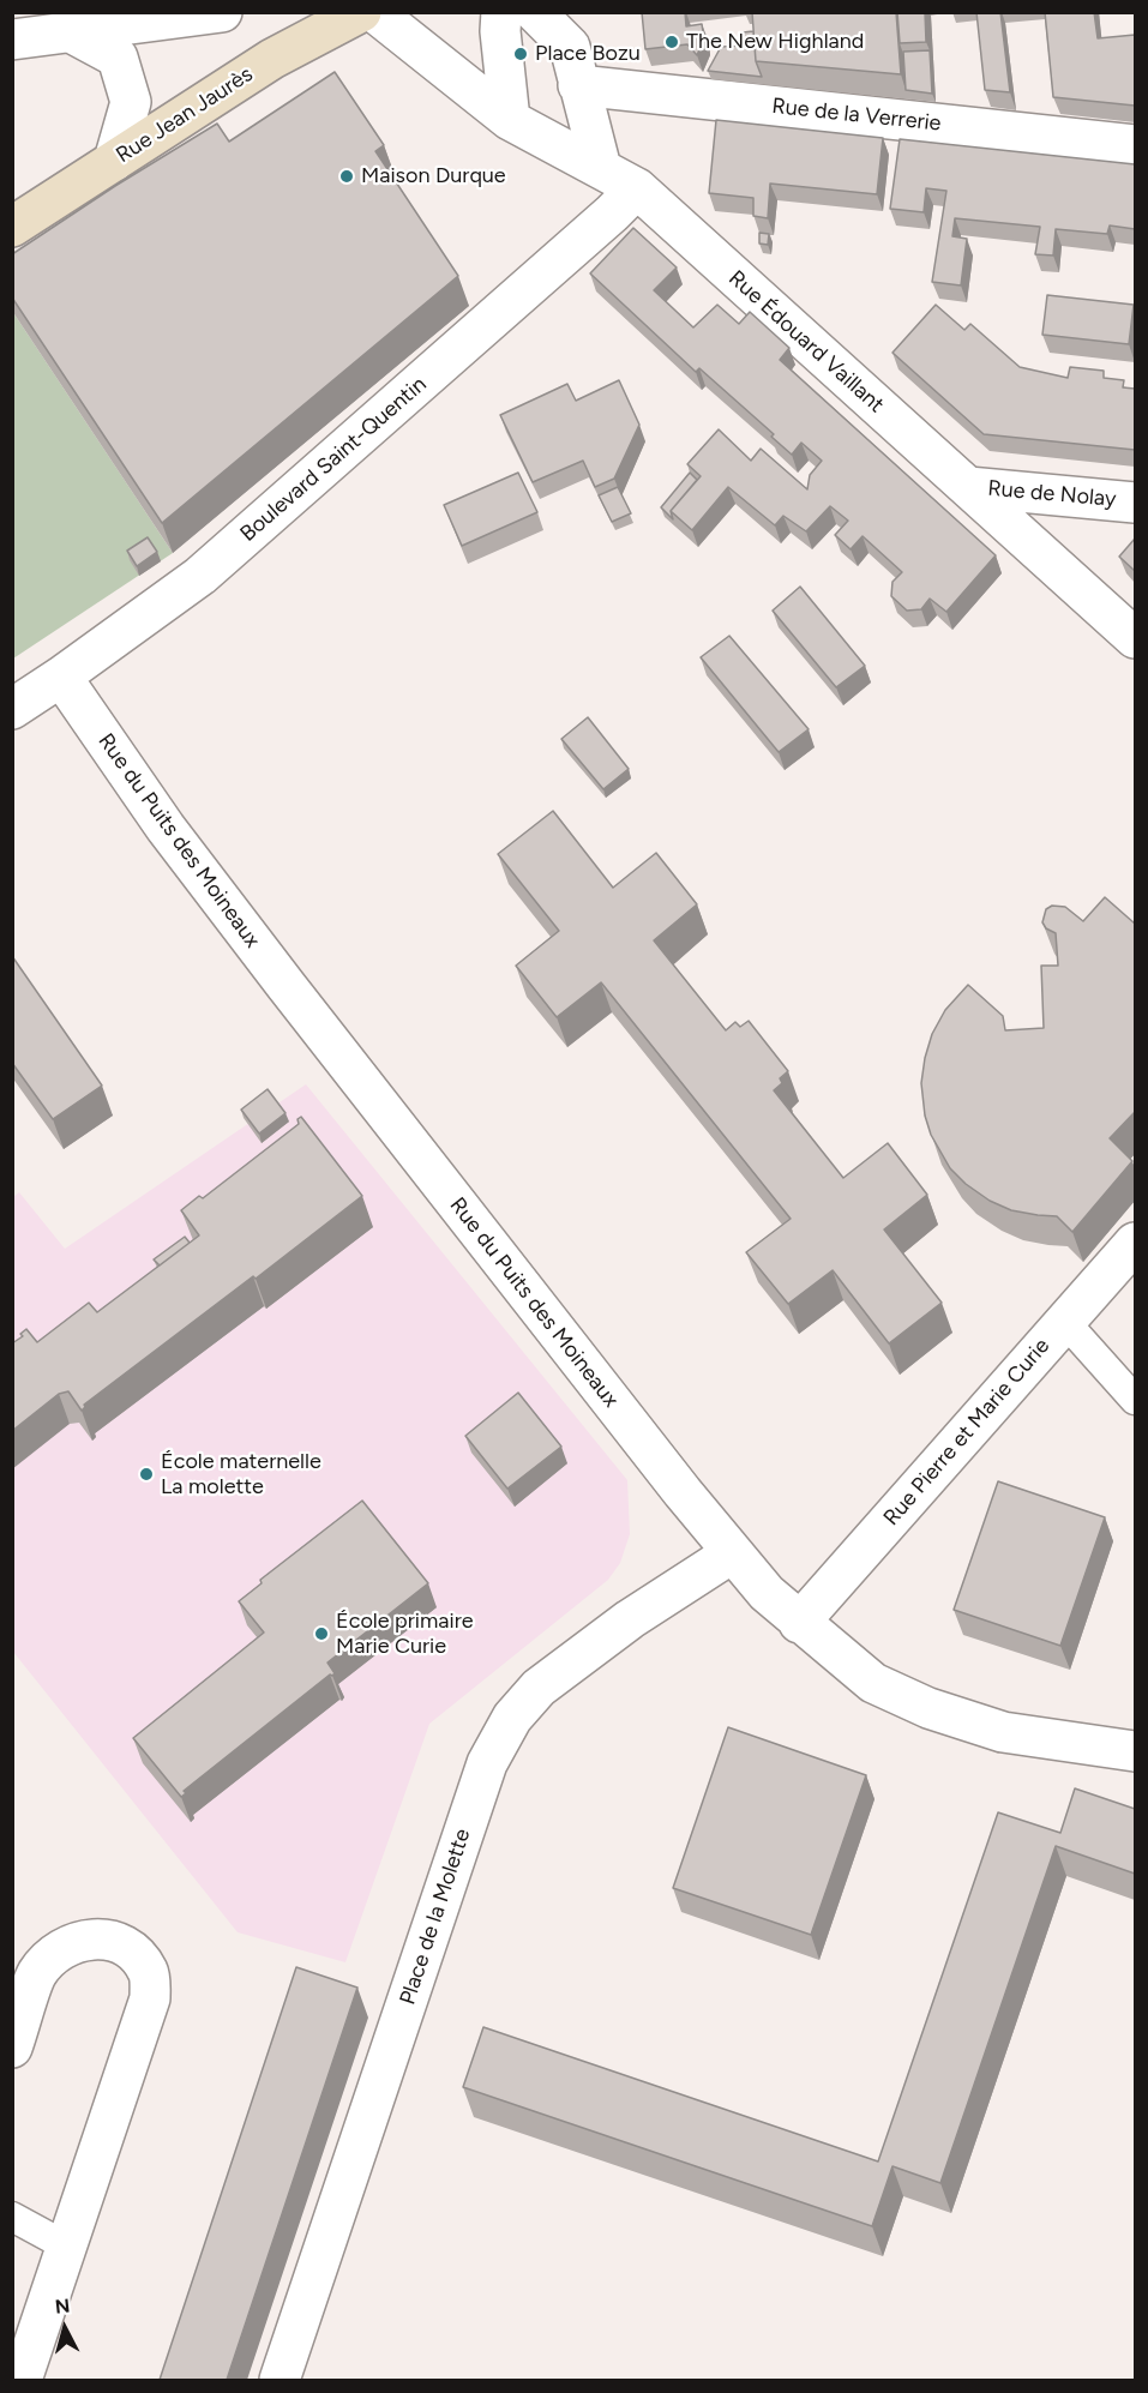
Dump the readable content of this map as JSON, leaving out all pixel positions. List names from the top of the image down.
{
  "streets": {
    "main road": ["Rue Jean Jaurès"],
    "street": [
      "Rue de la Verrerie",
      "Rue Édouard Vaillant",
      "Boulevard Saint-Quentin",
      "Rue de Nolay",
      "Rue du Puits des Moineaux",
      "Rue Pierre et Marie Curie",
      "Place de la Molette"
    ]
  },
  "crossings": [
    ["Rue Édouard Vaillant", "Boulevard Saint-Quentin"],
    ["Rue Édouard Vaillant", "Rue de Nolay"],
    ["Boulevard Saint-Quentin", "Rue du Puits des Moineaux"],
    ["Rue du Puits des Moineaux", "Rue Pierre et Marie Curie"],
    ["Rue du Puits des Moineaux", "Place de la Molette"]
  ],
  "places": [
    "The New Highland",
    "Place Bozu",
    "Maison Durque",
    "École maternelle La molette",
    "École primaire Marie Curie"
  ],
  "north": "top"
}
